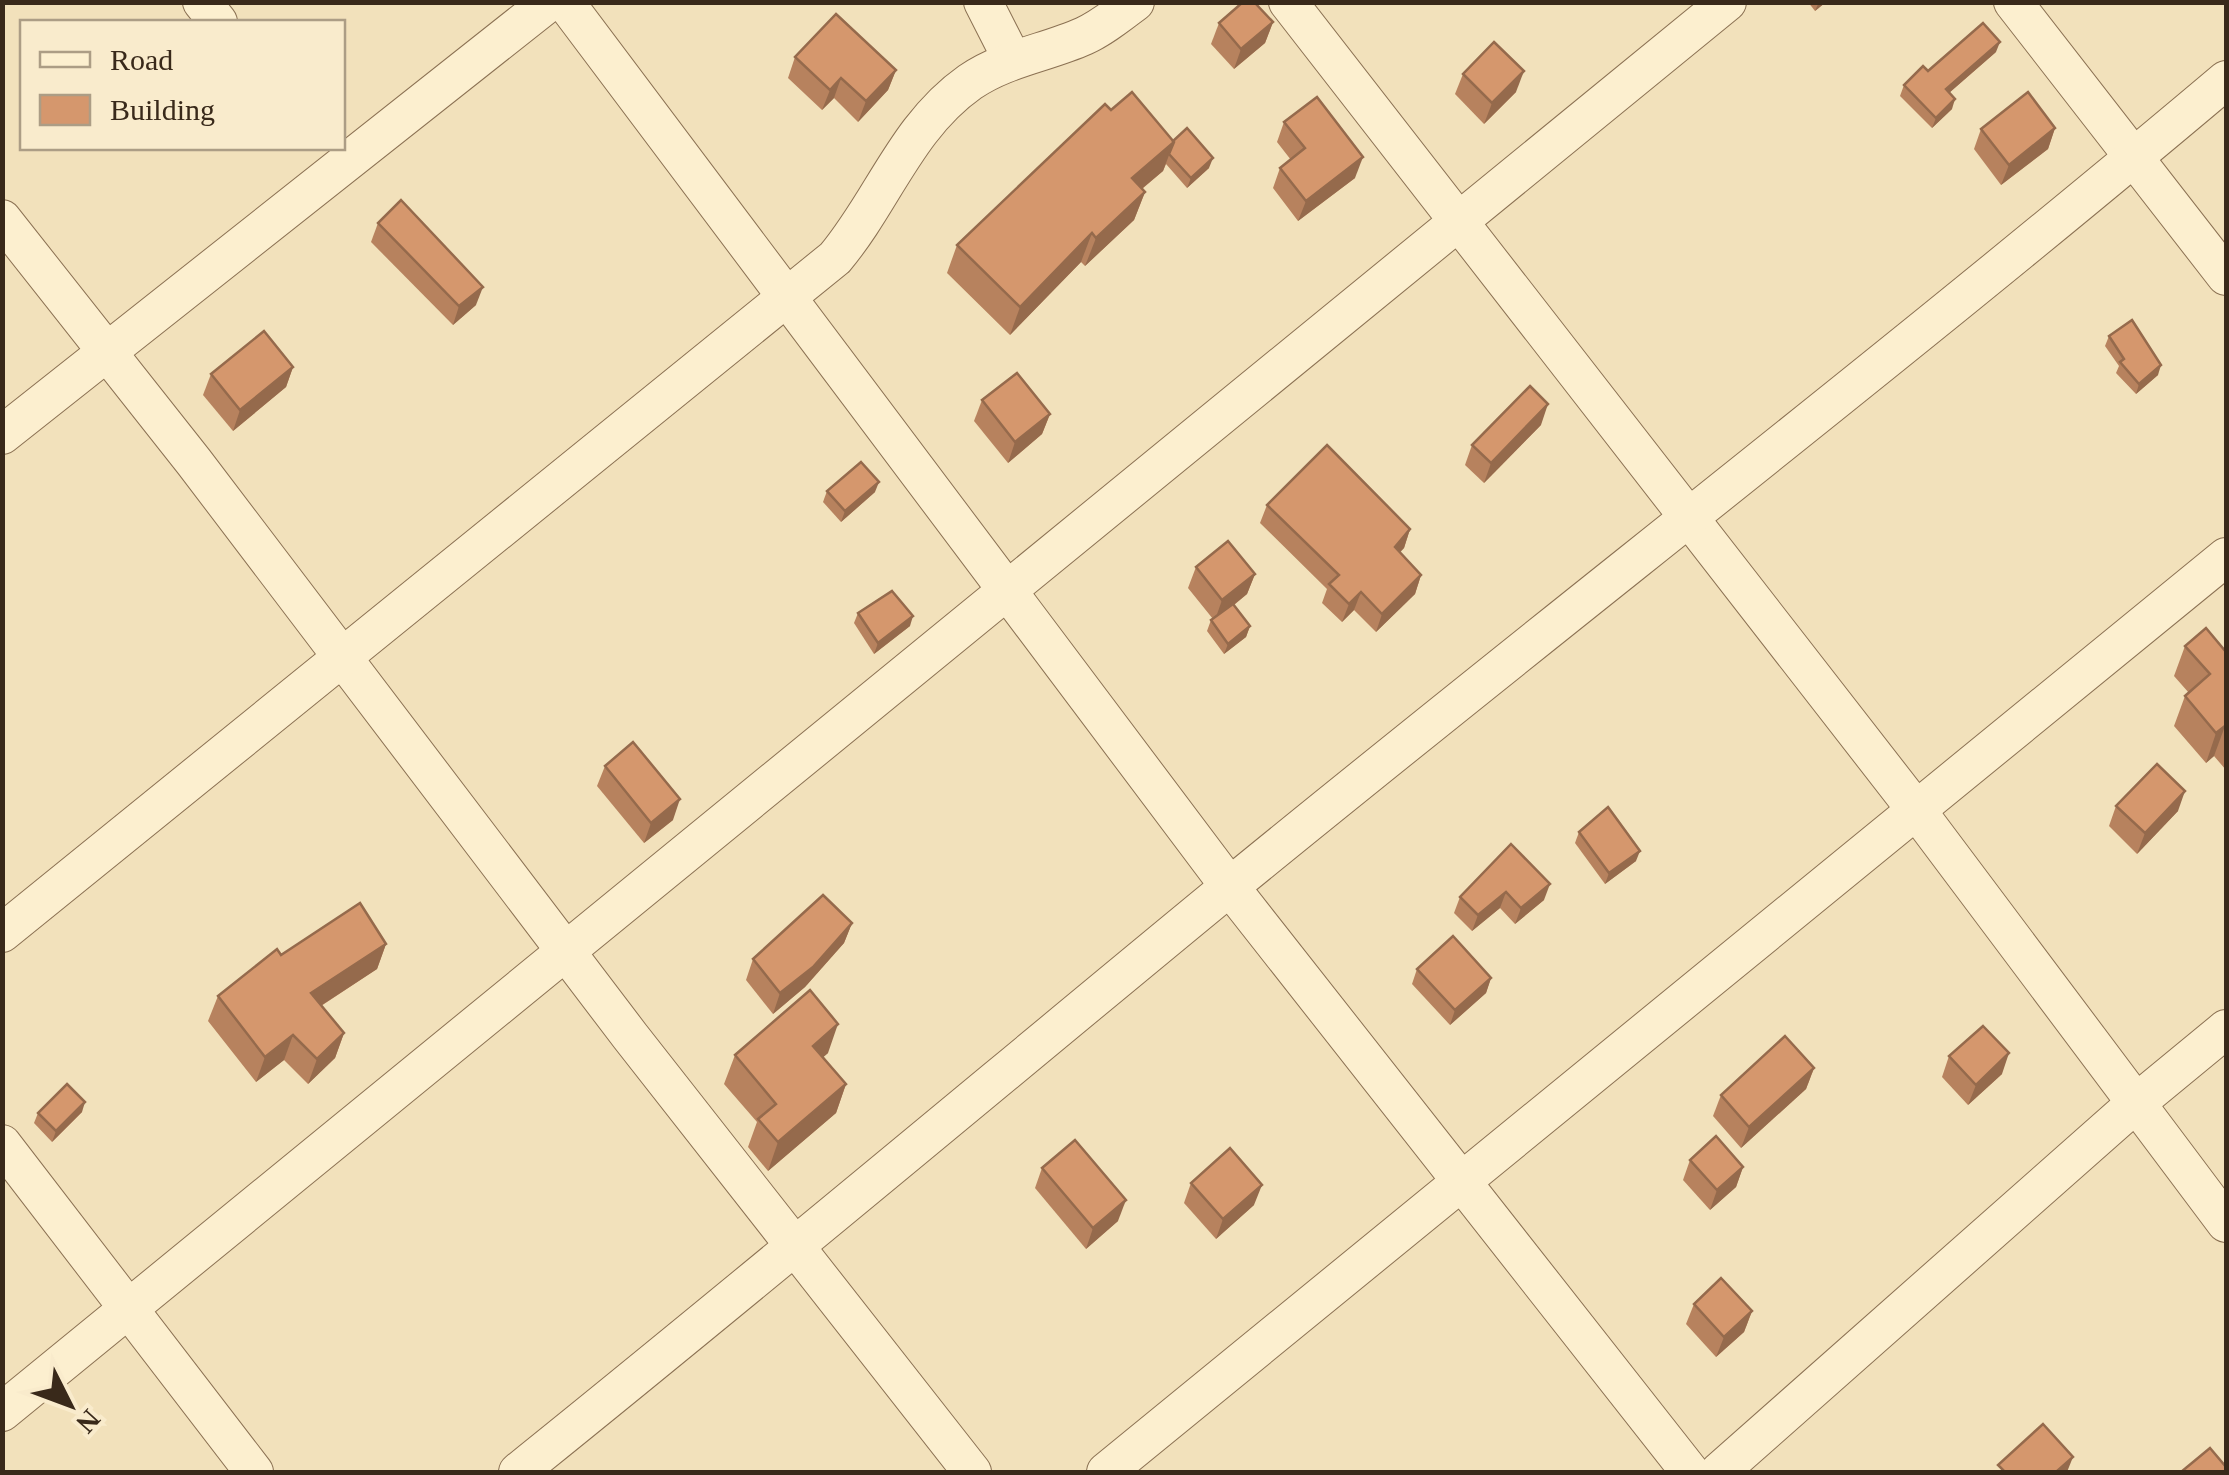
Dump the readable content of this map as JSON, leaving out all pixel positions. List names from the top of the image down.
{
  "legend": ["Road", "Building"],
  "north": "bottom right"
}
